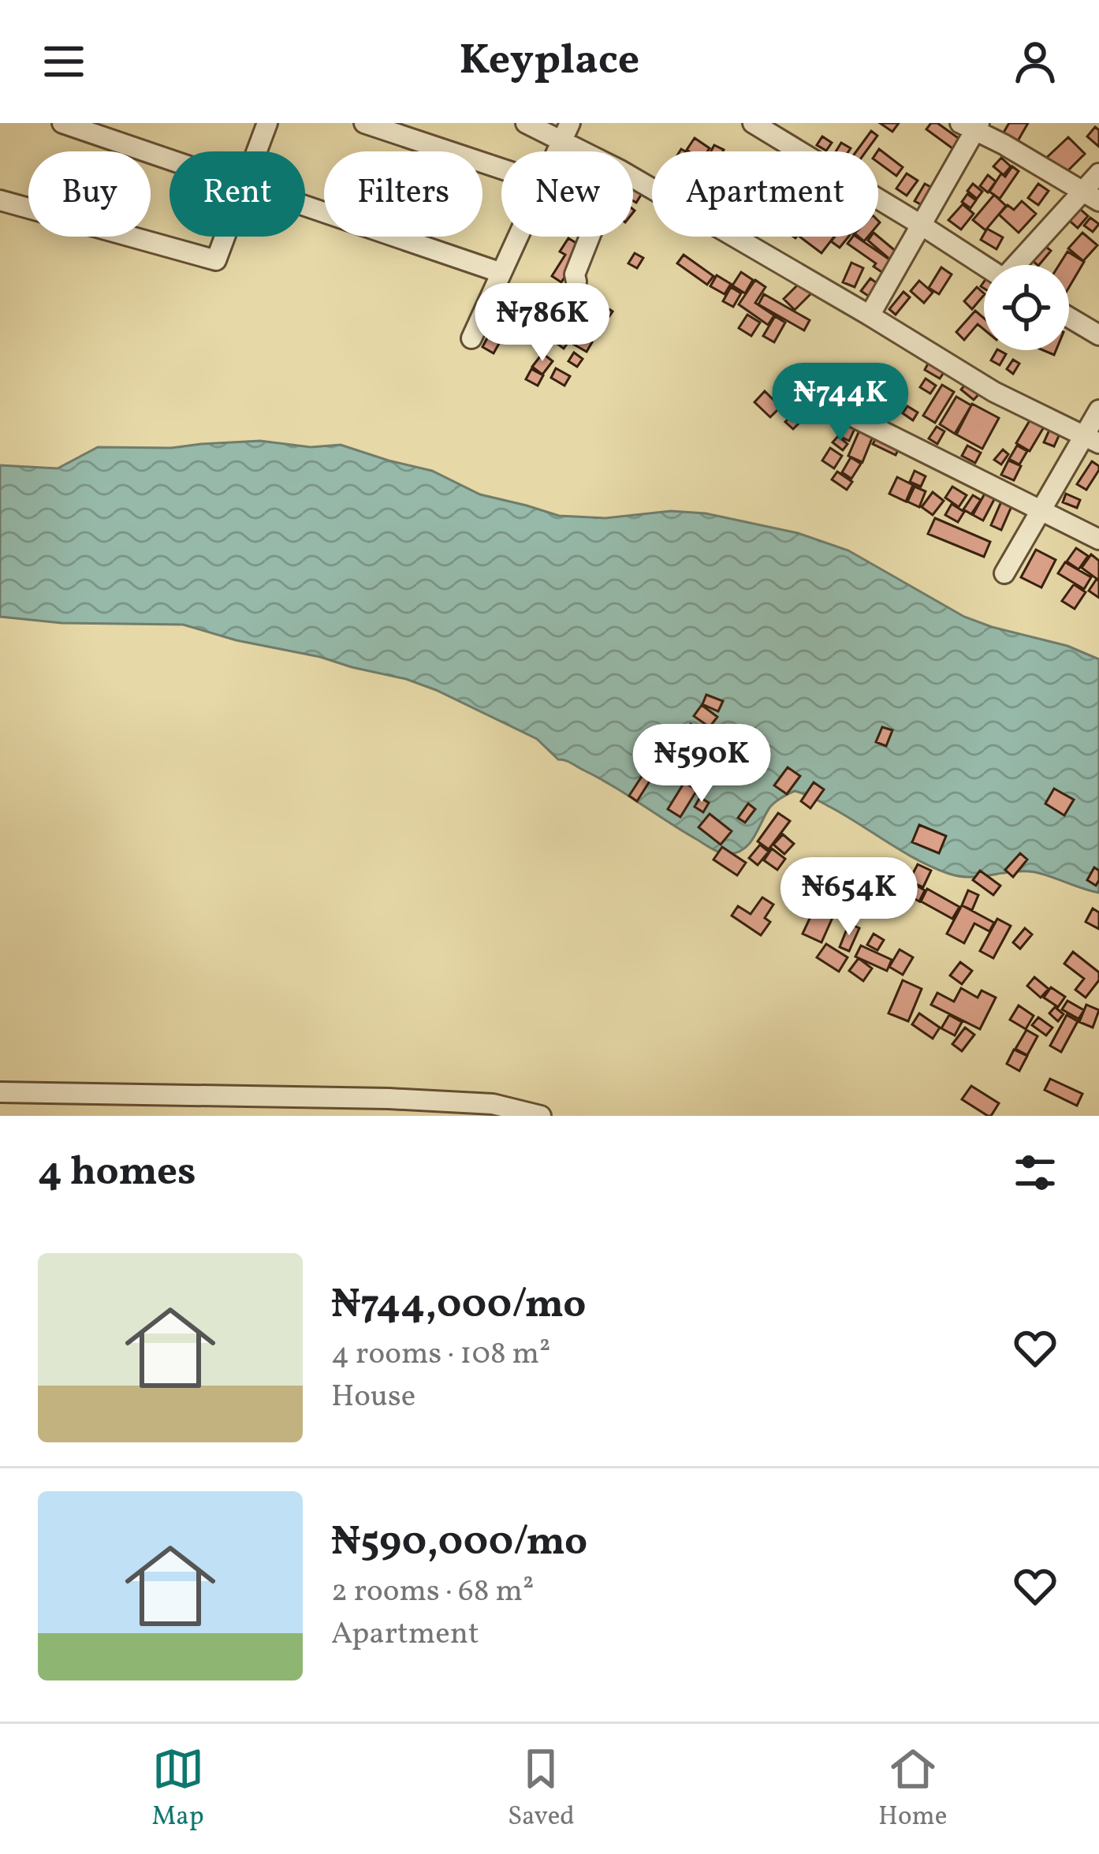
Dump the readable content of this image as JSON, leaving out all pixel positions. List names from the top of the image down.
{
  "page": {
    "header": "Keyplace",
    "chip": [
      "Buy",
      "Rent",
      "Filters",
      "New",
      "Apartment"
    ],
    "price": [
      "₦786K",
      "₦744K",
      "₦590K",
      "₦654K"
    ],
    "heading": "4 homes",
    "list": [
      {
        "name": "₦744,000/mo",
        "note": "4 rooms · 108 m² · House"
      },
      {
        "name": "₦590,000/mo",
        "note": "2 rooms · 68 m² · Apartment"
      }
    ],
    "tabs": ["Map", "Saved", "Home"]
  }
}
